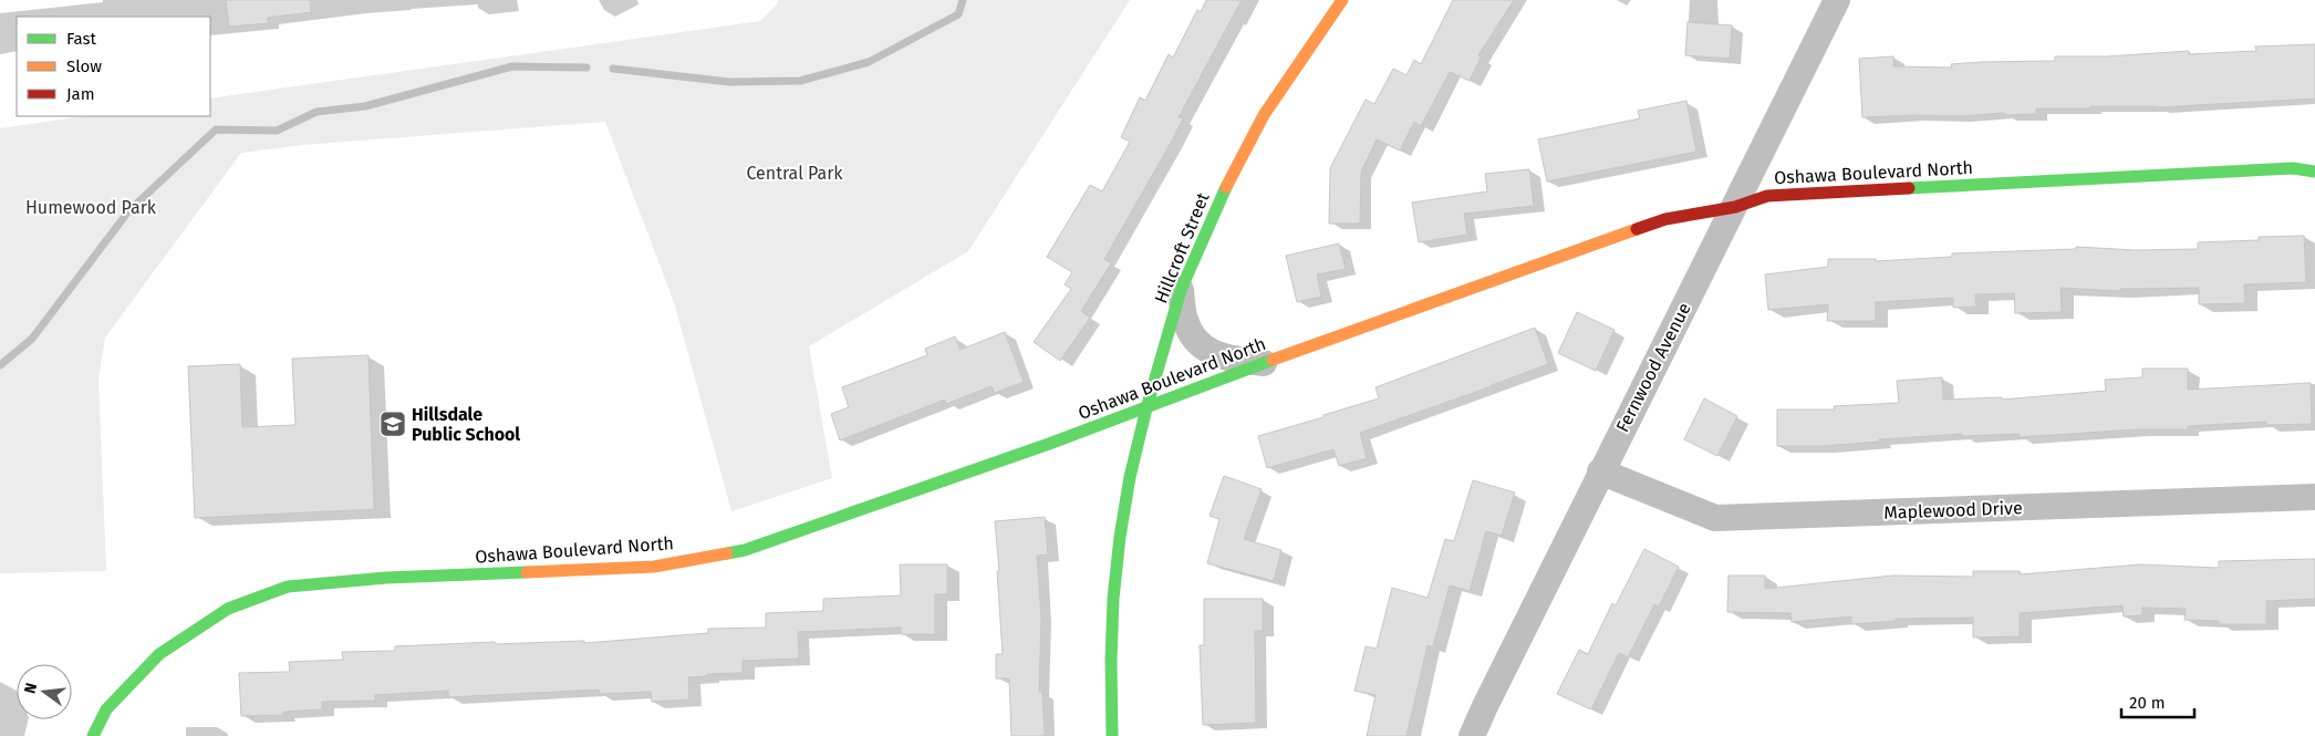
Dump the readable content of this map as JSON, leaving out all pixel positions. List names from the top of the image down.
{
  "streets": {
    "street": [
      "Oshawa Boulevard North",
      "Hillcroft Street",
      "Fernwood Avenue",
      "Maplewood Drive"
    ]
  },
  "crossings": [
    ["Oshawa Boulevard North", "Hillcroft Street"],
    ["Oshawa Boulevard North", "Fernwood Avenue"],
    ["Fernwood Avenue", "Maplewood Drive"]
  ],
  "parks": ["Central Park", "Humewood Park"],
  "places": {
    "school or university": ["Hillsdale Public School"]
  },
  "legend": ["Fast", "Slow", "Jam"],
  "scale_bar": "20 m",
  "north": "left"
}
